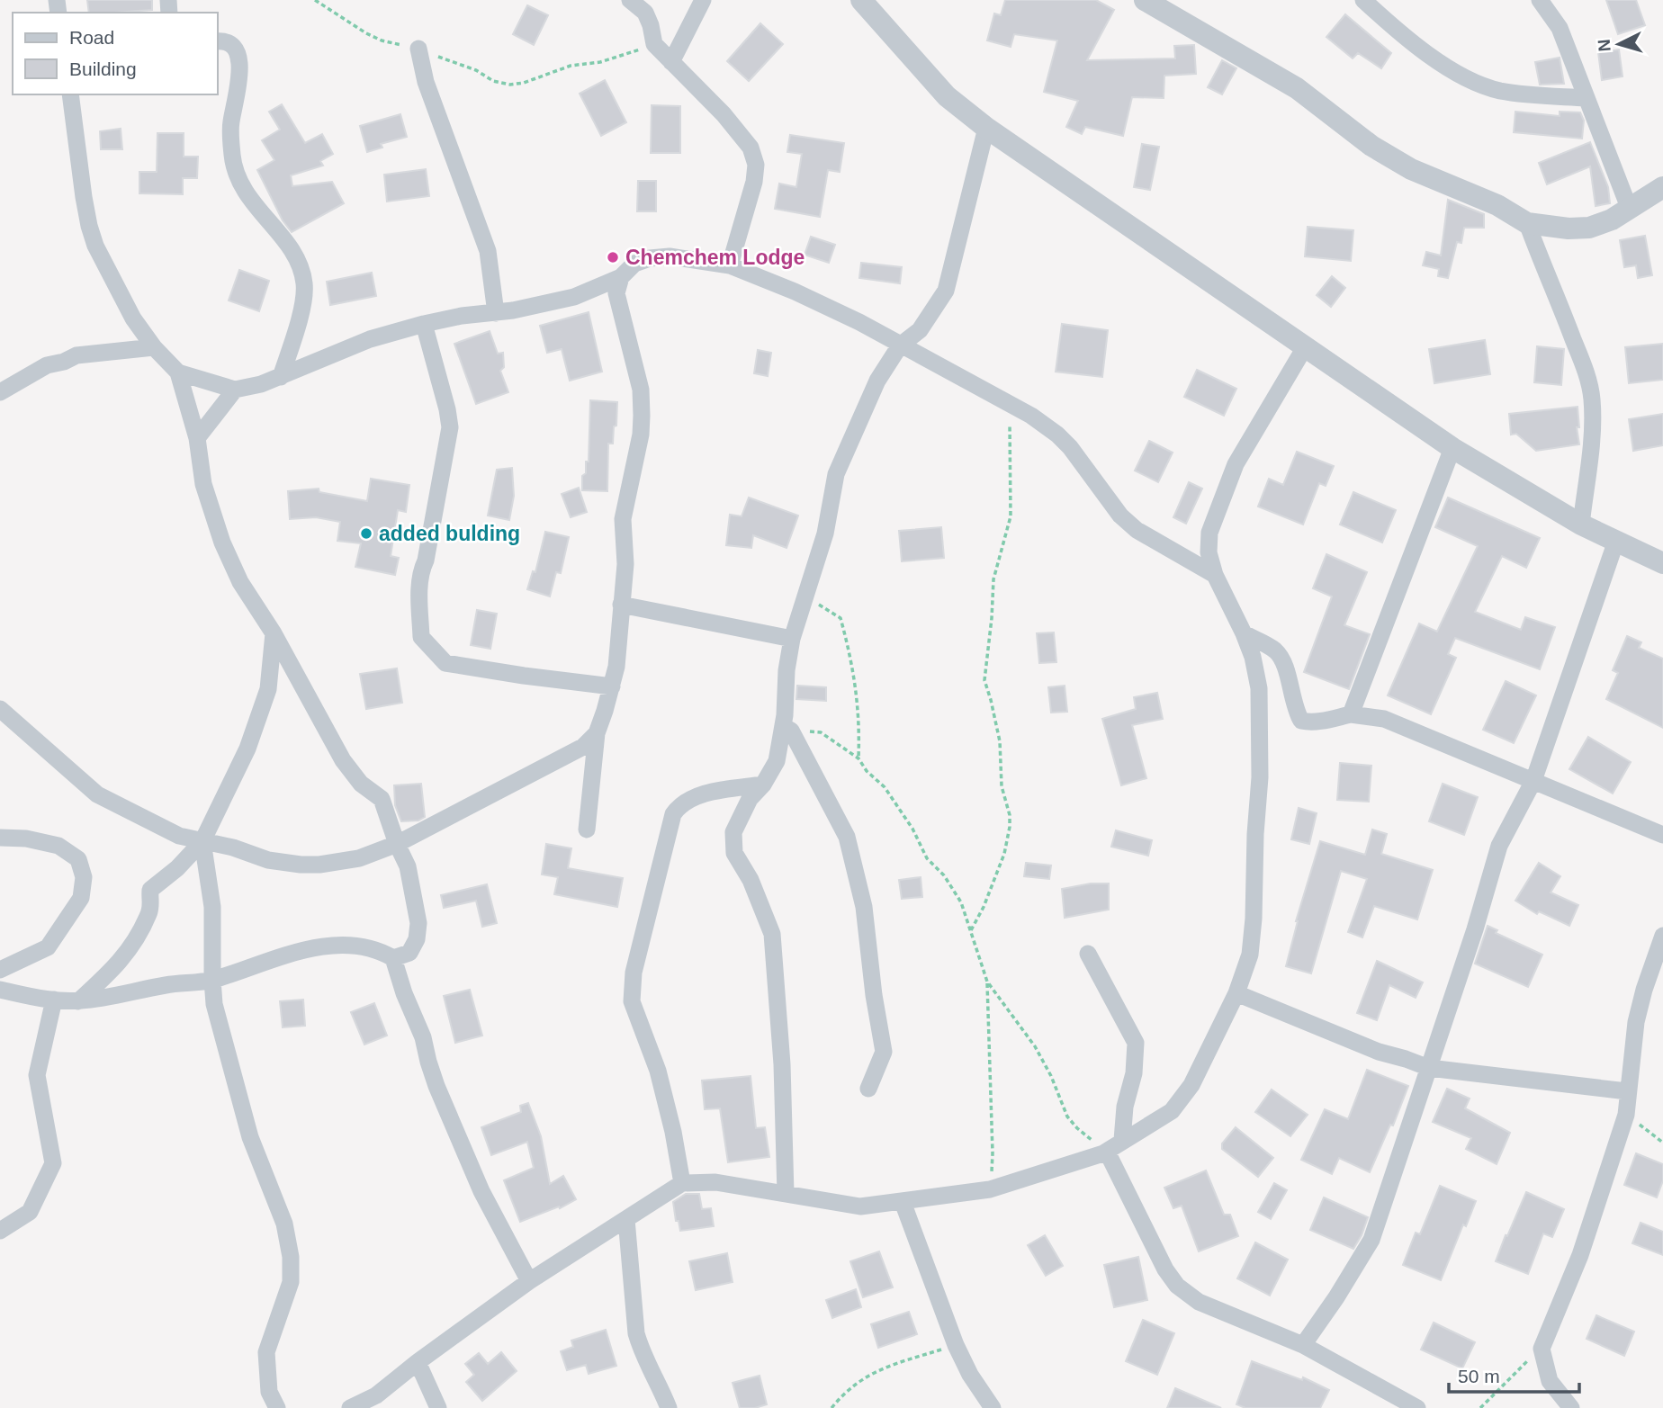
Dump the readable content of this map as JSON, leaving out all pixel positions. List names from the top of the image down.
{
  "places": ["Chemchem Lodge", "added bulding"],
  "legend": ["Road", "Building"],
  "scale_bar": "50 m",
  "north": "left"
}
